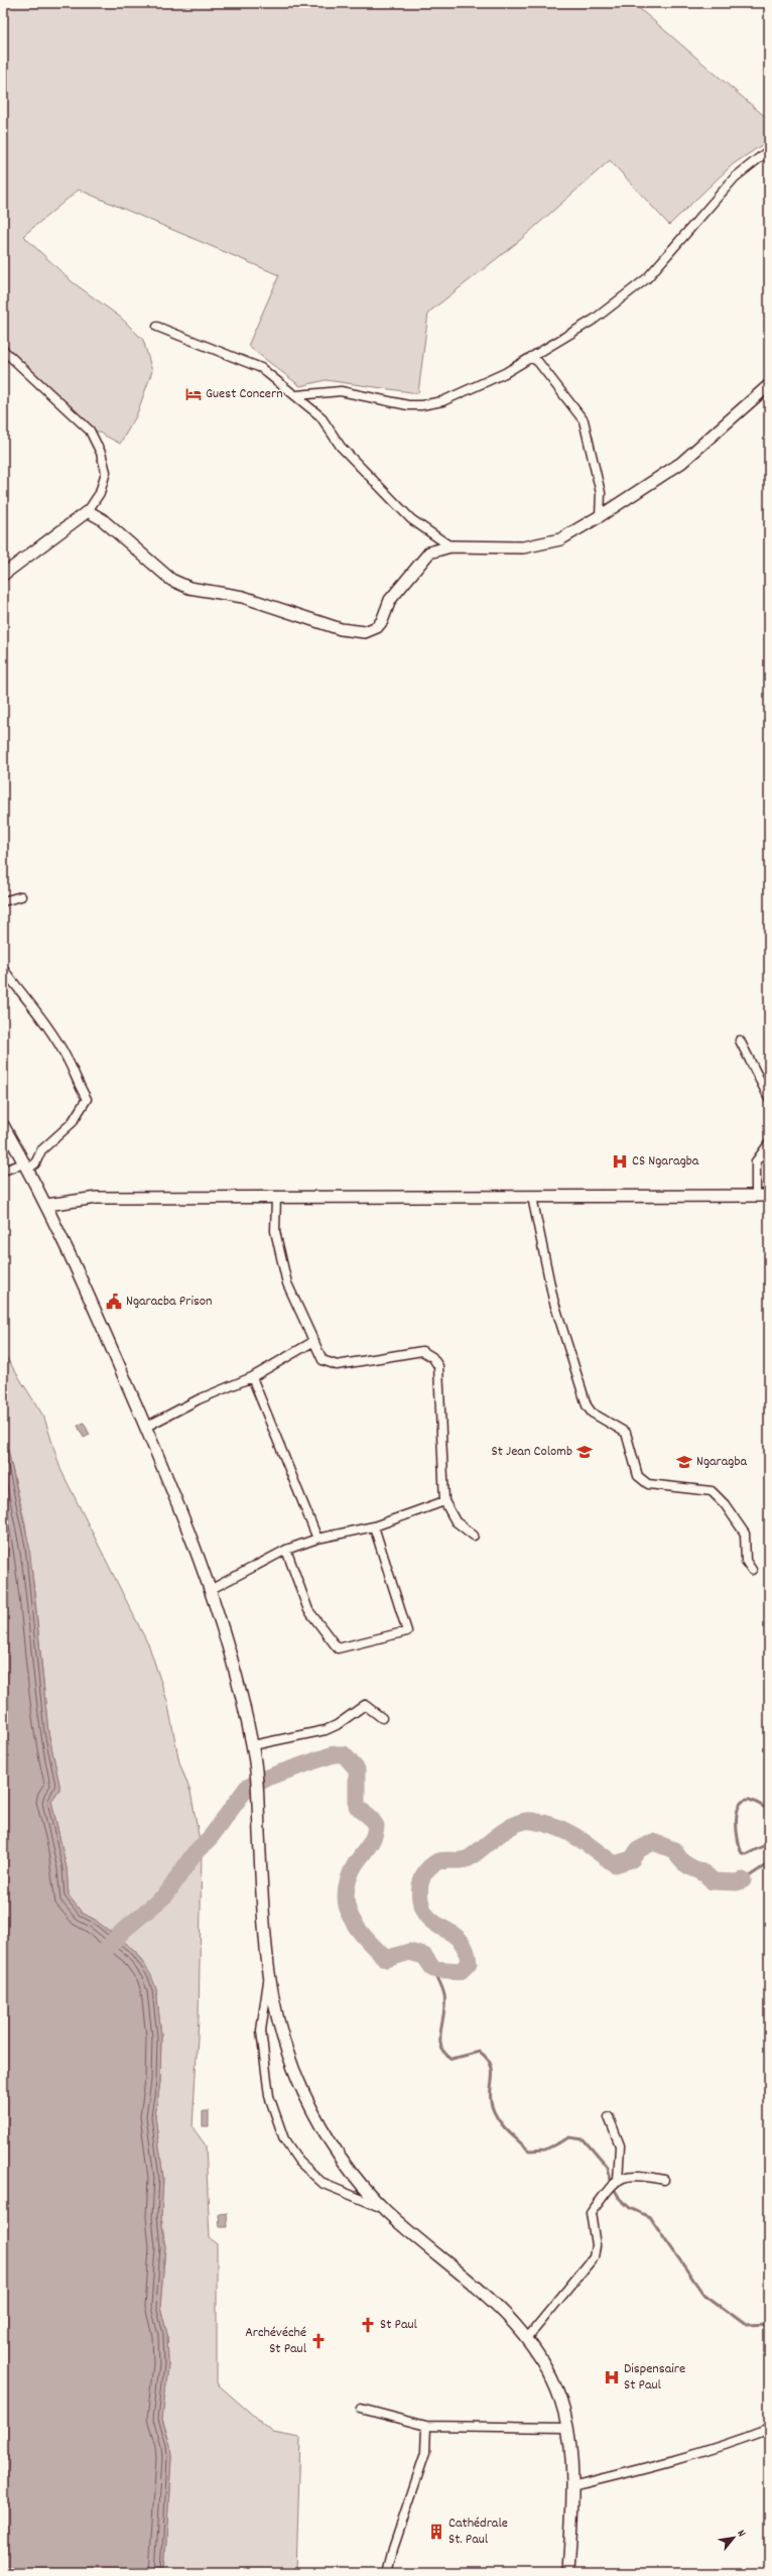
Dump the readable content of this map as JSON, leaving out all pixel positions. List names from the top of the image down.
{
  "places": {
    "hotel": ["Guest Concern"],
    "hospital": ["CS Ngaragba", "Dispensaire St Paul"],
    "public building": ["Ngaracba Prison"],
    "school or university": ["St Jean Colomb", "Ngaragba"],
    "church": ["St Paul", "Archévéché St Paul"],
    "building": ["Cathédrale St. Paul"]
  },
  "north": "top right"
}
